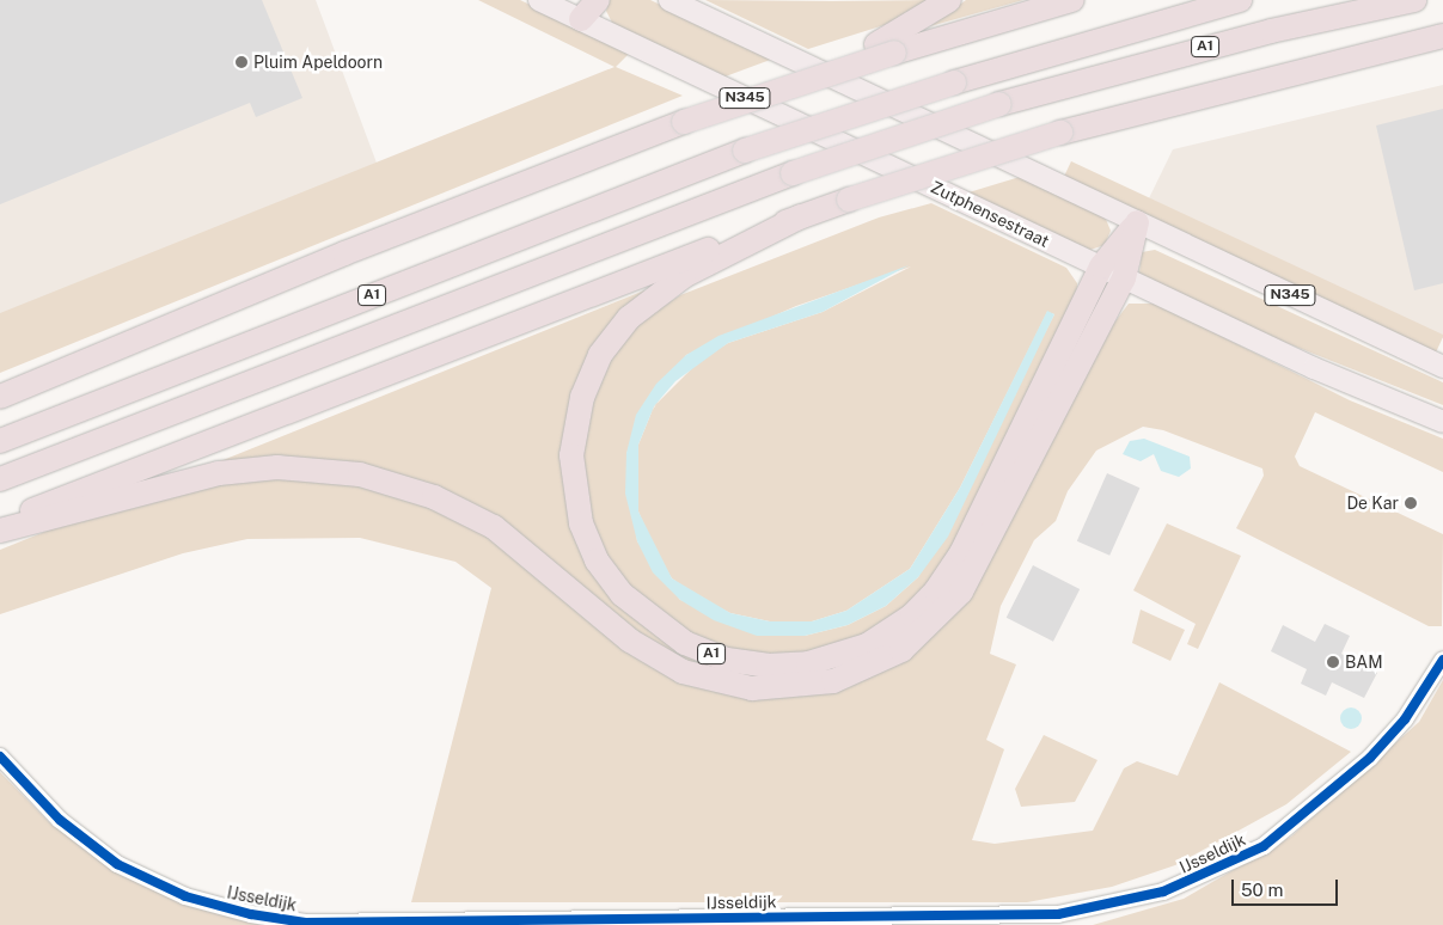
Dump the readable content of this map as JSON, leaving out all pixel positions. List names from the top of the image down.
{
  "streets": {
    "highway": ["A1"],
    "main road": ["N345", "Zutphensestraat"],
    "street": ["IJsseldijk"]
  },
  "crossings": [
    ["A1", "Zutphensestraat"]
  ],
  "places": ["Pluim Apeldoorn", "De Kar", "BAM"],
  "scale_bar": "50 m"
}
